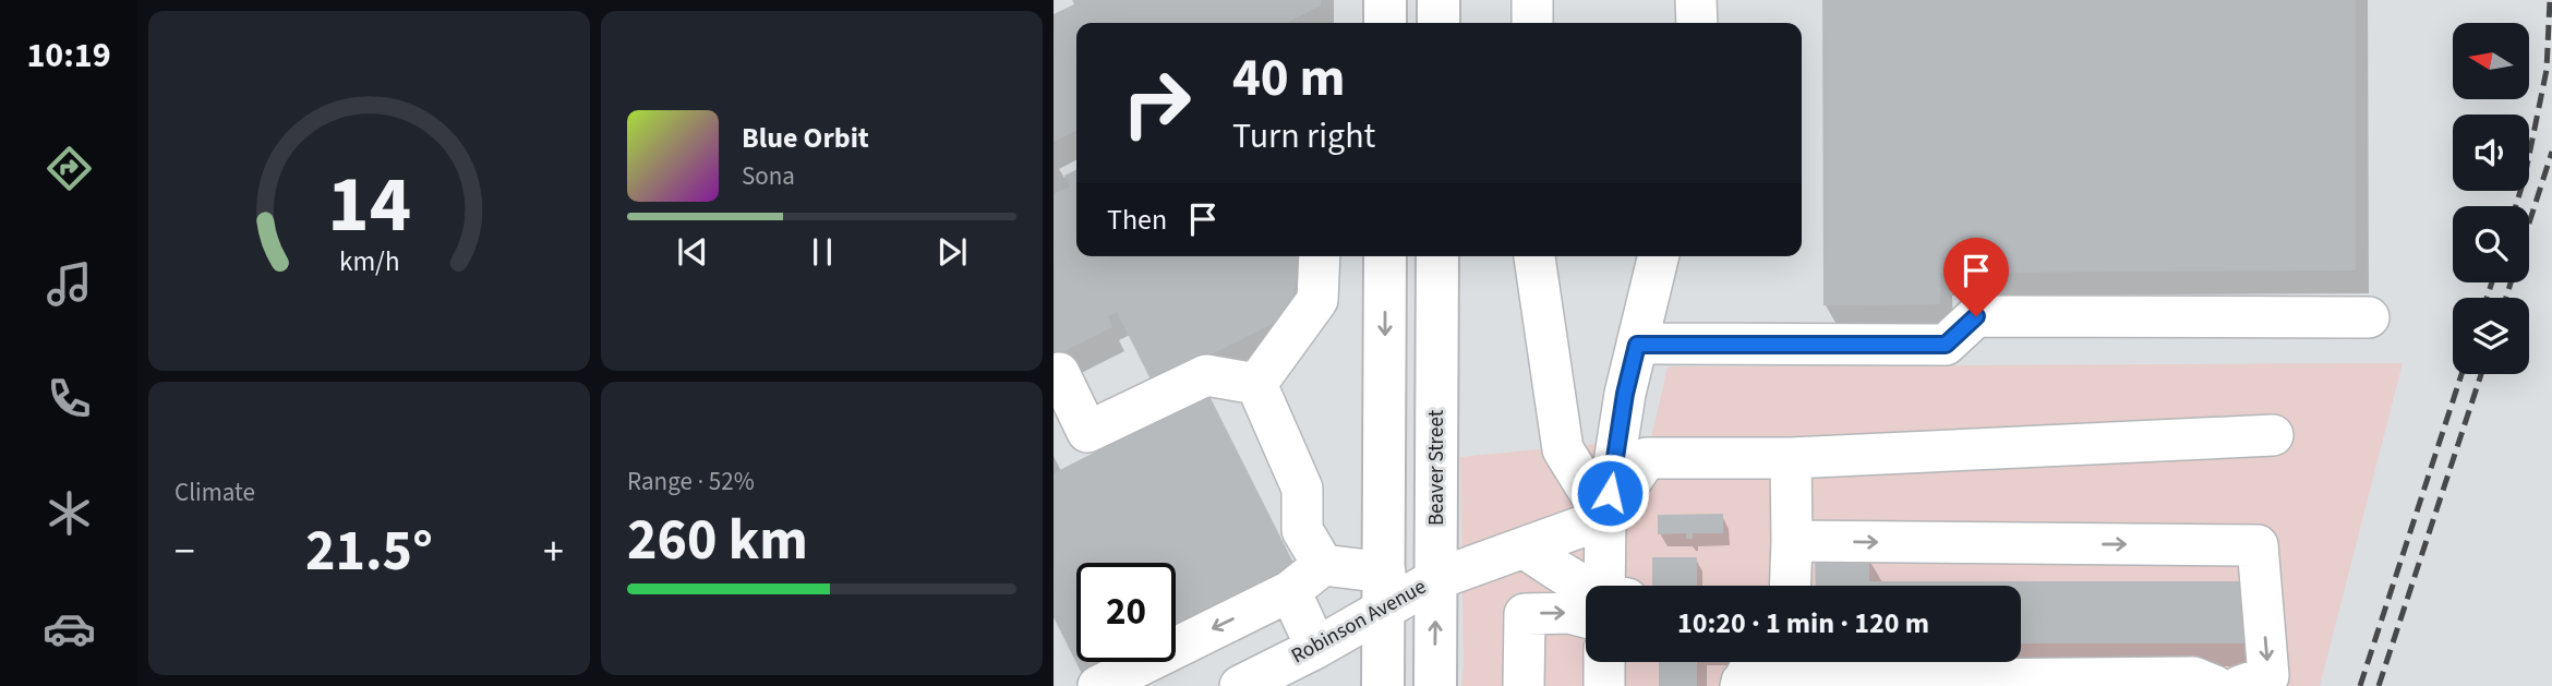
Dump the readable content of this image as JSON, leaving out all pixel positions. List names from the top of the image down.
{
  "streets": {
    "main road": ["Beaver Street"],
    "street": ["Robinson Avenue"]
  },
  "crossings": [
    ["Beaver Street", "Robinson Avenue"]
  ],
  "north": "left",
  "page": {
    "tabs": "10:19",
    "turn": ["40 m", "Turn right"],
    "song": ["Blue Orbit", "Sona"],
    "then": "Then",
    "tile": [
      "Climate",
      ["Range · 52%", "260 km"]
    ],
    "heat": ["−", "21.5°", "+"],
    "limit": "20",
    "trip": "10:20 · 1 min · 120 m",
    "gauge": ["14", "km/h"]
  }
}
